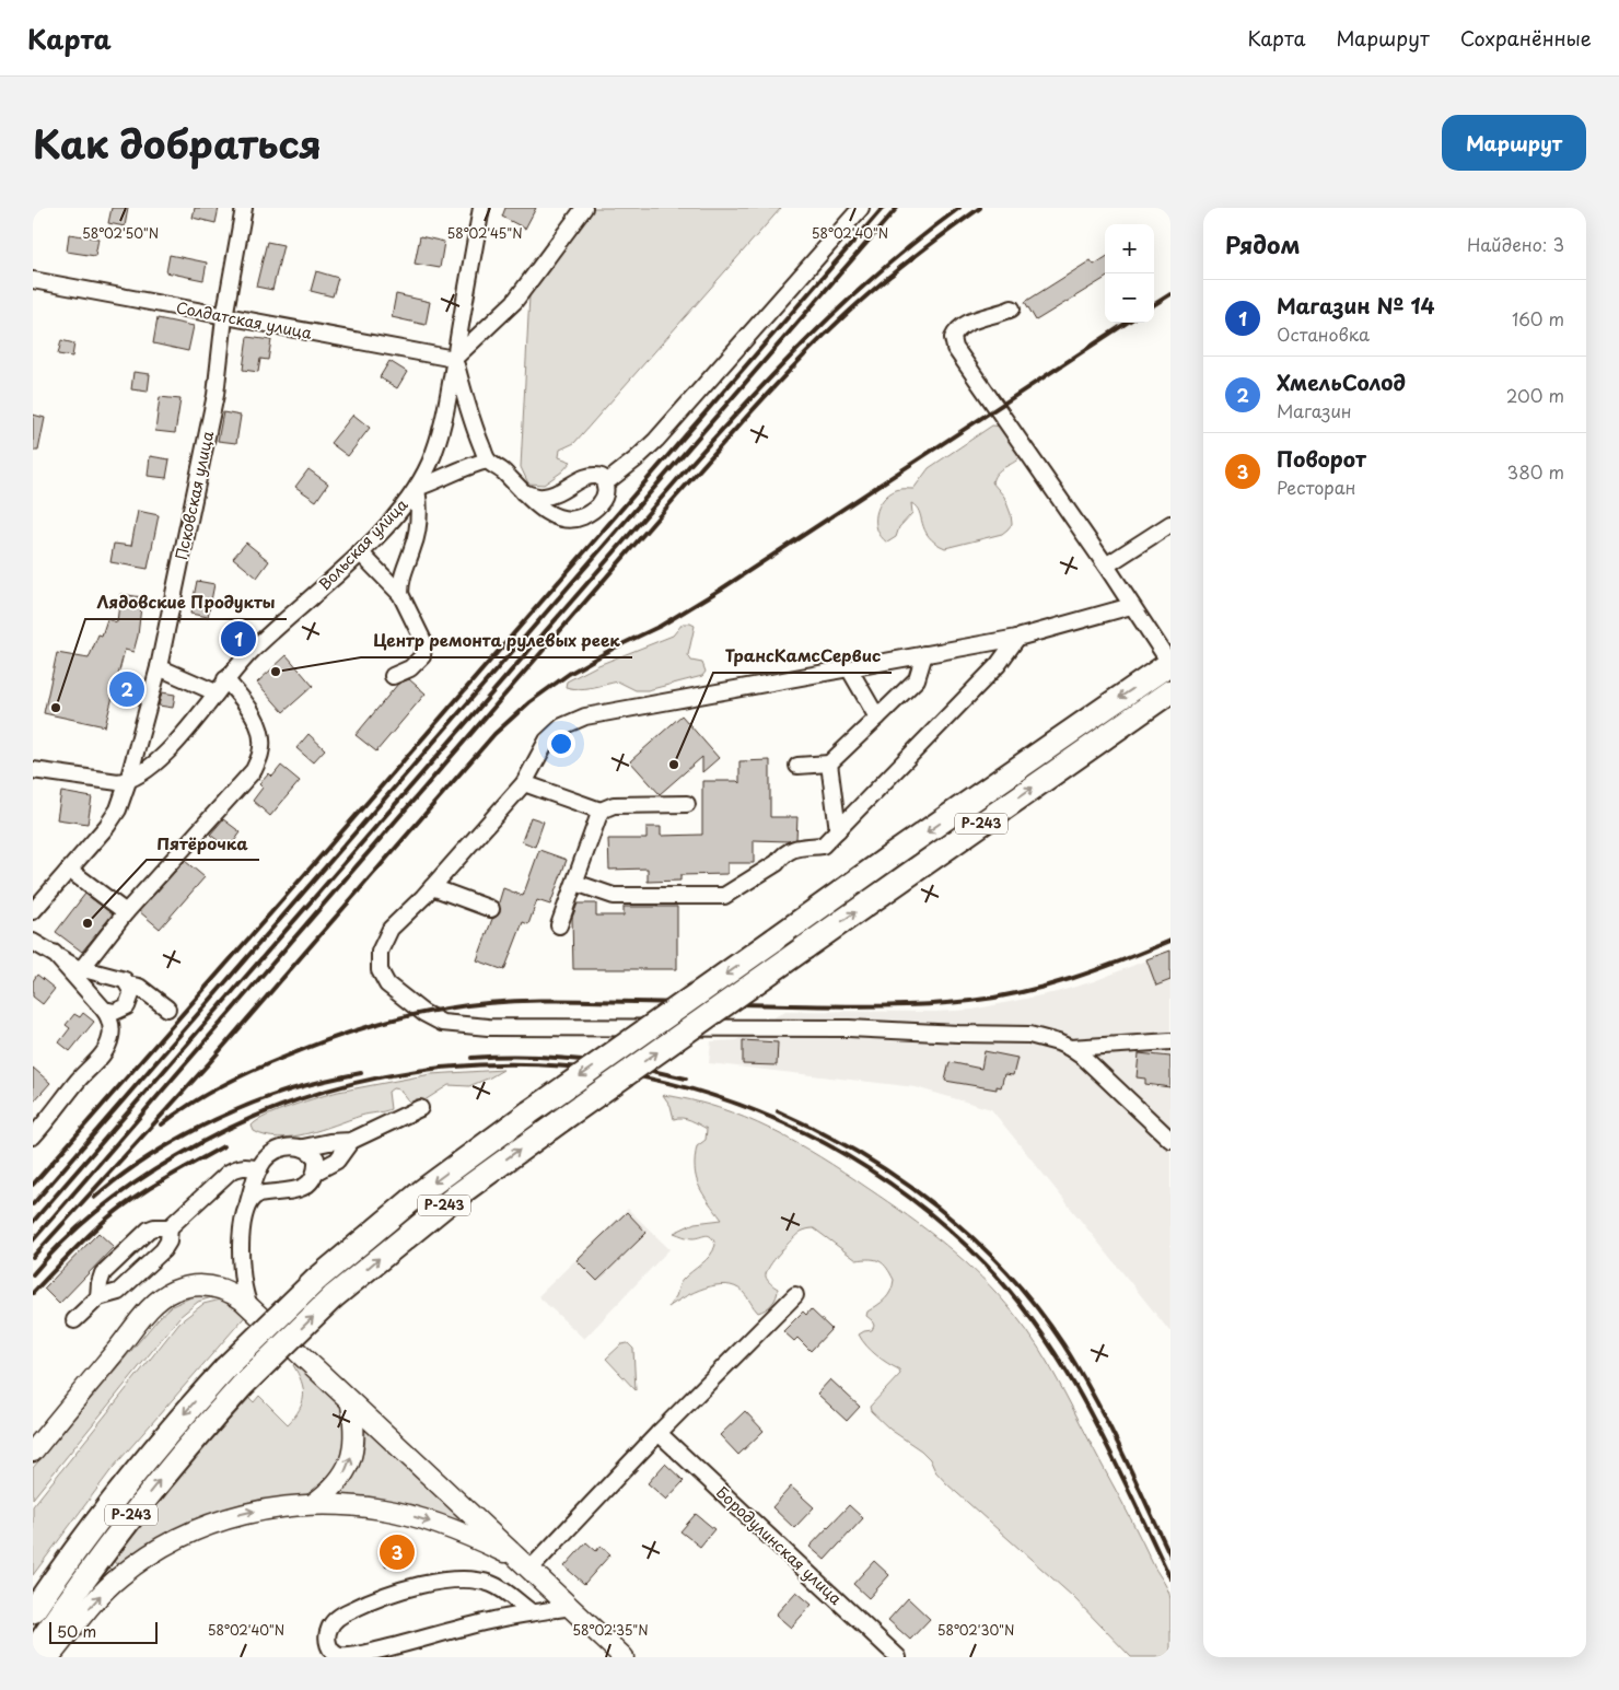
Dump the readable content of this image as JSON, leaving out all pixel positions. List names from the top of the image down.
{
  "streets": {
    "highway": ["Р-243"],
    "street": [
      "Солдатская улица",
      "Псковская улица",
      "Вольская улица",
      "Бородулинская улица"
    ]
  },
  "crossings": [
    ["Солдатская улица", "Псковская улица"],
    ["Солдатская улица", "Вольская улица"],
    ["Псковская улица", "Вольская улица"]
  ],
  "places": [
    "Центр ремонта рулевых реек",
    "Лядовские Продукты",
    "ТрансКамсСервис",
    "Пятёрочка"
  ],
  "scale_bar": "50 m",
  "page": {
    "header": "Карта",
    "nav": ["Карта", "Маршрут", "Сохранённые"],
    "title": "Как добраться",
    "buttons": "Маршрут",
    "heading": ["Рядом", "Найдено: 3"],
    "map_buttons": ["+", "−"],
    "list": [
      {
        "mark": "1",
        "name": "Магазин № 14",
        "note": "Остановка",
        "value": "160 m"
      },
      {
        "mark": "2",
        "name": "ХмельСолод",
        "note": "Магазин",
        "value": "200 m"
      },
      {
        "mark": "3",
        "name": "Поворот",
        "note": "Ресторан",
        "value": "380 m"
      }
    ],
    "pins": ["1", "2", "3"],
    "scale": "50 m"
  },
  "coordinates": [
    "58°02'50\"N",
    "58°02'45\"N",
    "58°02'40\"N",
    "58°02'35\"N",
    "58°02'30\"N"
  ]
}
